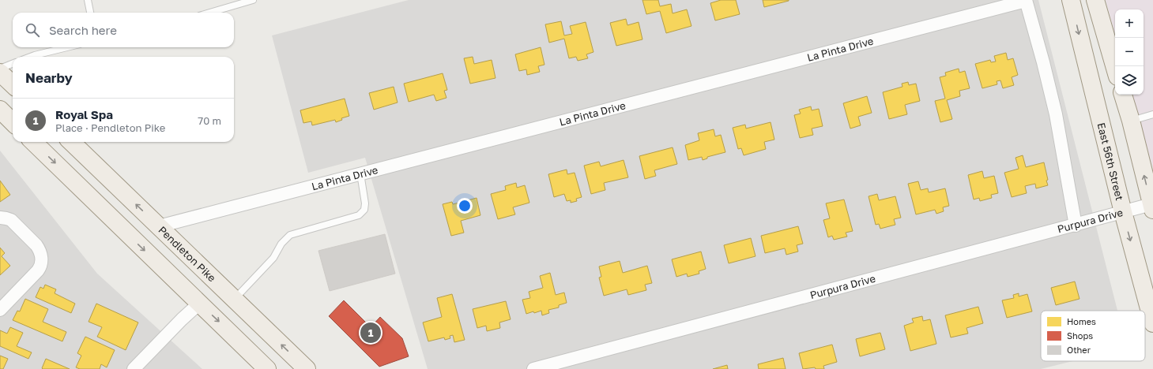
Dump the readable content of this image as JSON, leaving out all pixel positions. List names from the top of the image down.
{
  "streets": {
    "main road": ["East 56th Street", "Pendleton Pike"],
    "street": ["La Pinta Drive", "Purpura Drive"]
  },
  "crossings": [
    ["La Pinta Drive", "Pendleton Pike"],
    ["East 56th Street", "Purpura Drive"]
  ],
  "legend": ["Homes", "Shops", "Other"],
  "page": {
    "map_buttons": ["+", "−"],
    "search": "Search here",
    "heading": "Nearby",
    "list": [
      {
        "mark": "1",
        "name": "Royal Spa",
        "note": "Place · Pendleton Pike",
        "value": "70 m"
      }
    ],
    "pins": "1"
  }
}
